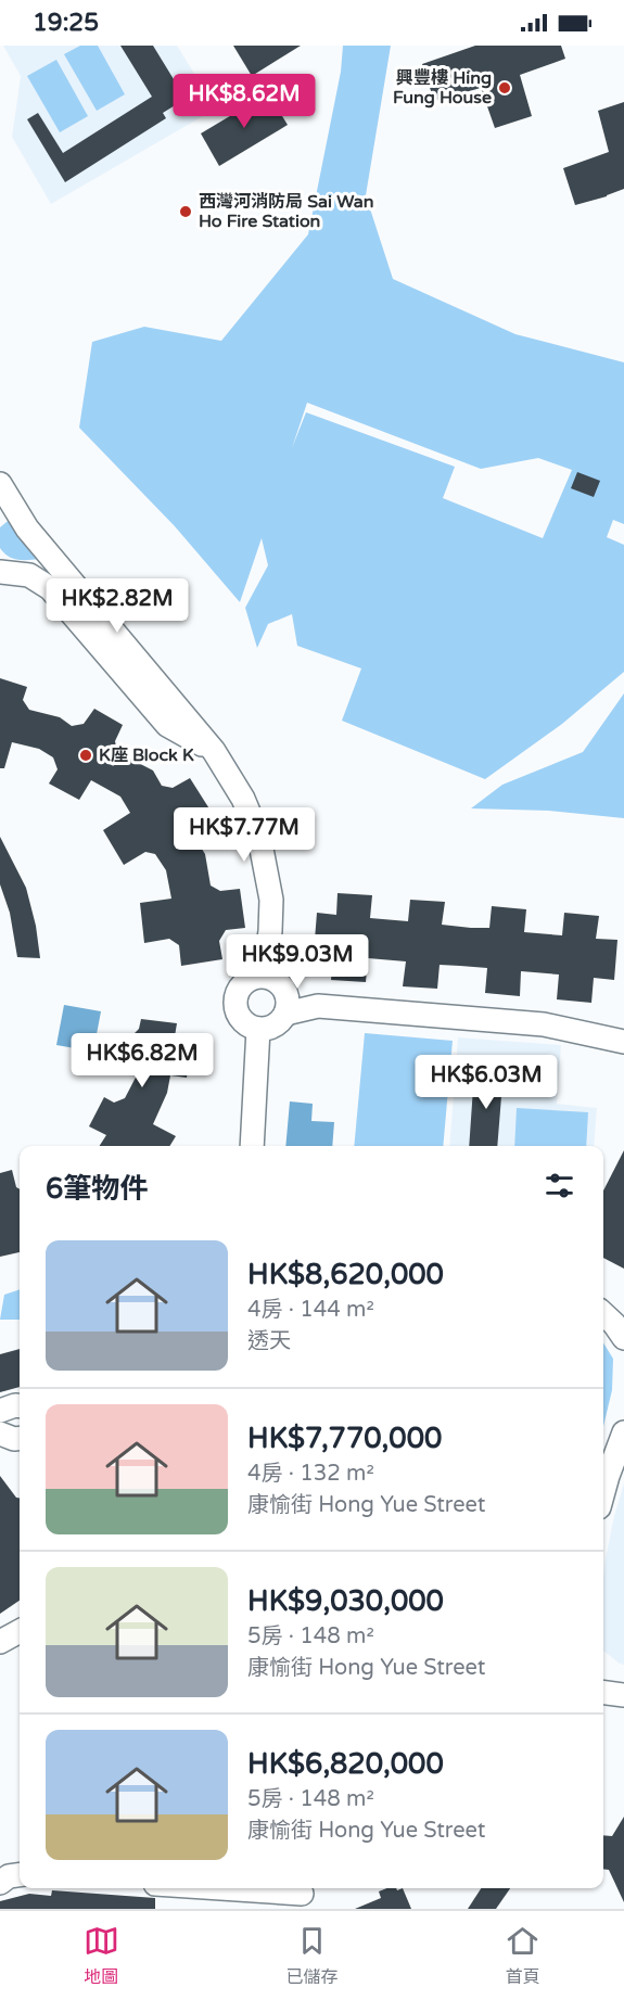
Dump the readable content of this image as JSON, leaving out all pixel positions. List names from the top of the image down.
{
  "places": ["興豐樓 Hing Fung House", "西灣河消防局 Sai Wan Ho Fire Station", "K座 Block K"],
  "page": {
    "status": "19:25",
    "price": [
      "HK$8.62M",
      "HK$2.82M",
      "HK$7.77M",
      "HK$9.03M",
      "HK$6.82M",
      "HK$6.03M"
    ],
    "heading": "6筆物件",
    "list": [
      {
        "name": "HK$8,620,000",
        "note": "4房 · 144 m² · 透天"
      },
      {
        "name": "HK$7,770,000",
        "note": "4房 · 132 m² · 康愉街 Hong Yue Street"
      },
      {
        "name": "HK$9,030,000",
        "note": "5房 · 148 m² · 康愉街 Hong Yue Street"
      },
      {
        "name": "HK$6,820,000",
        "note": "5房 · 148 m² · 康愉街 Hong Yue Street"
      }
    ],
    "tabs": ["地圖", "已儲存", "首頁"]
  }
}
